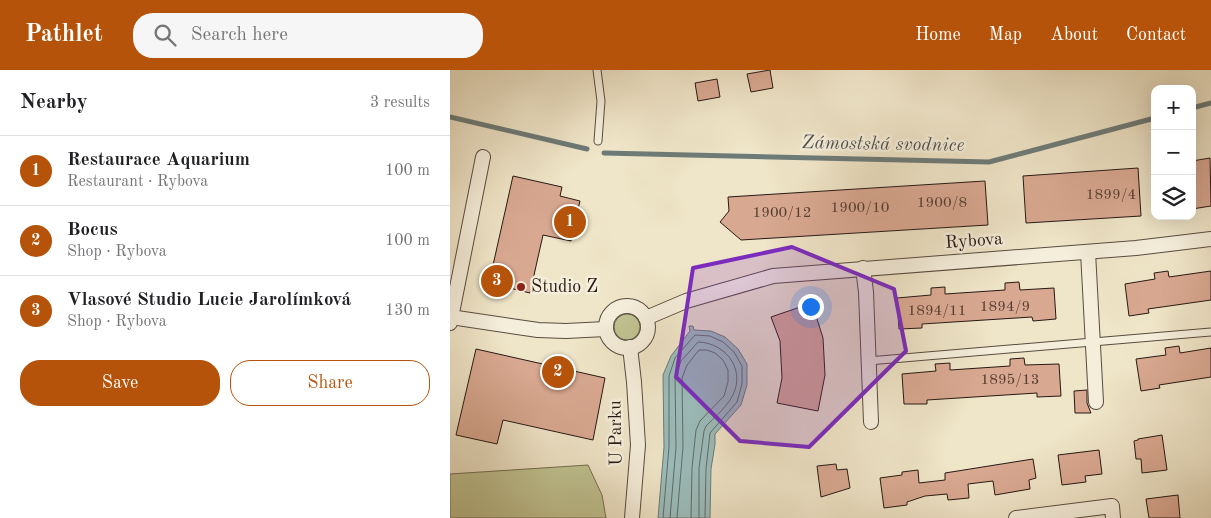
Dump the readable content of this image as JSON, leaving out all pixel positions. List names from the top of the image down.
{
  "streets": {
    "street": ["Rybova", "U Parku"]
  },
  "crossings": [
    ["Rybova", "U Parku"]
  ],
  "water": ["Zámostská svodnice"],
  "places": ["Studio Z"],
  "house_numbers": [
    "1899/4",
    "1900/8",
    "1900/10",
    "1900/12",
    "1894/9",
    "1894/11",
    "1895/13"
  ],
  "page": {
    "header": "Pathlet",
    "search": "Search here",
    "nav": [
      "Home",
      "Map",
      "About",
      "Contact"
    ],
    "heading": ["Nearby", "3 results"],
    "map_buttons": ["+", "−"],
    "list": [
      {
        "mark": "1",
        "name": "Restaurace Aquarium",
        "note": "Restaurant · Rybova",
        "value": "100 m"
      },
      {
        "mark": "2",
        "name": "Bocus",
        "note": "Shop · Rybova",
        "value": "100 m"
      },
      {
        "mark": "3",
        "name": "Vlasové Studio Lucie Jarolímková",
        "note": "Shop · Rybova",
        "value": "130 m"
      }
    ],
    "pins": ["1", "3", "2"],
    "buttons": ["Save", "Share"]
  }
}
